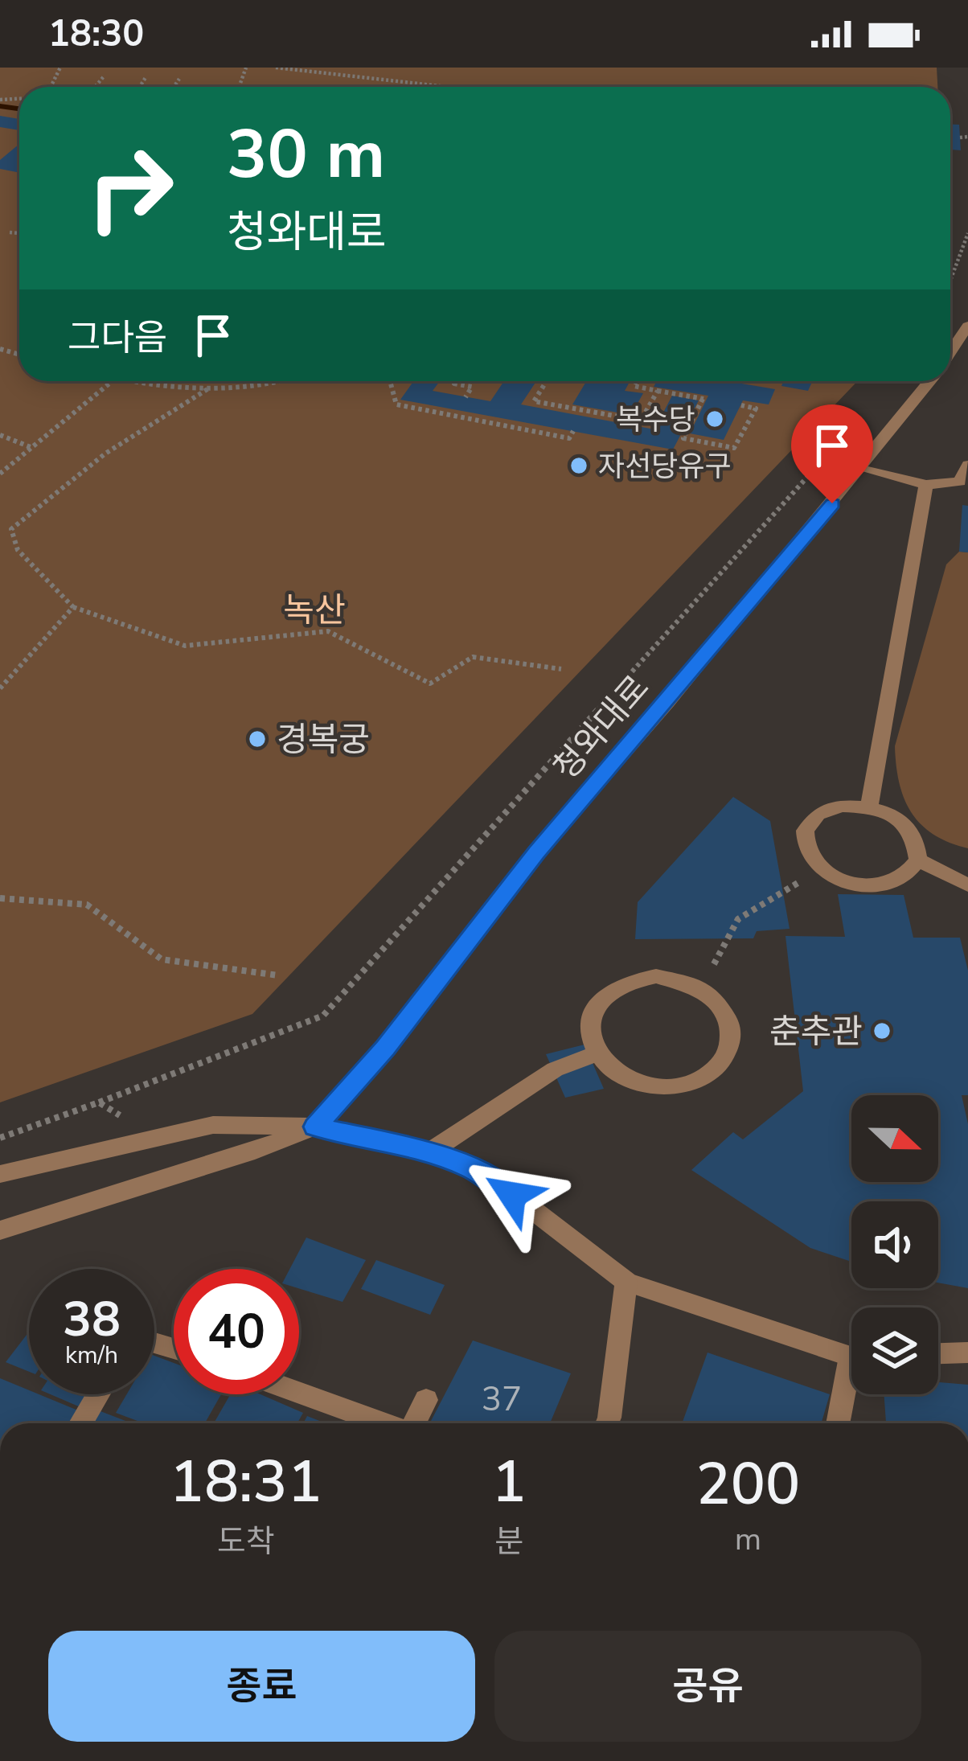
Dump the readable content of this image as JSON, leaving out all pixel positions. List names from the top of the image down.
{
  "streets": {
    "street": ["청와대로"]
  },
  "parks": ["녹산"],
  "places": [
    "복수당",
    "자선당유구",
    "경복궁",
    "춘추관"
  ],
  "house_numbers": ["37"],
  "north": "right",
  "page": {
    "status": "18:30",
    "turn": ["30 m", "청와대로"],
    "then": "그다음",
    "speed": "38 km/h",
    "limit": "40",
    "eta": [
      "18:31",
      "도착",
      "1",
      "분",
      "200",
      "m"
    ],
    "buttons": ["종료", "공유"]
  }
}
